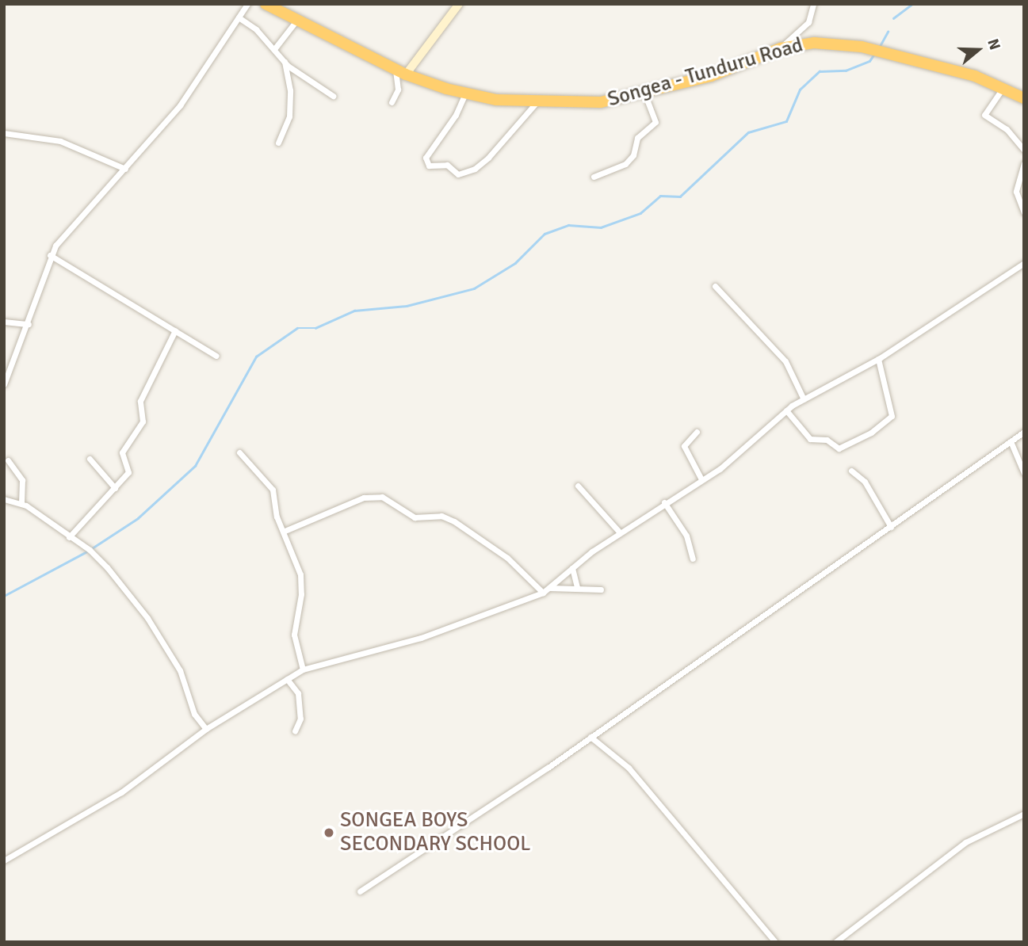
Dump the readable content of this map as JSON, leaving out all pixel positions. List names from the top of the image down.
{
  "streets": {
    "highway": ["Songea - Tunduru Road"]
  },
  "places": ["SONGEA BOYS SECONDARY SCHOOL"],
  "north": "right"
}
